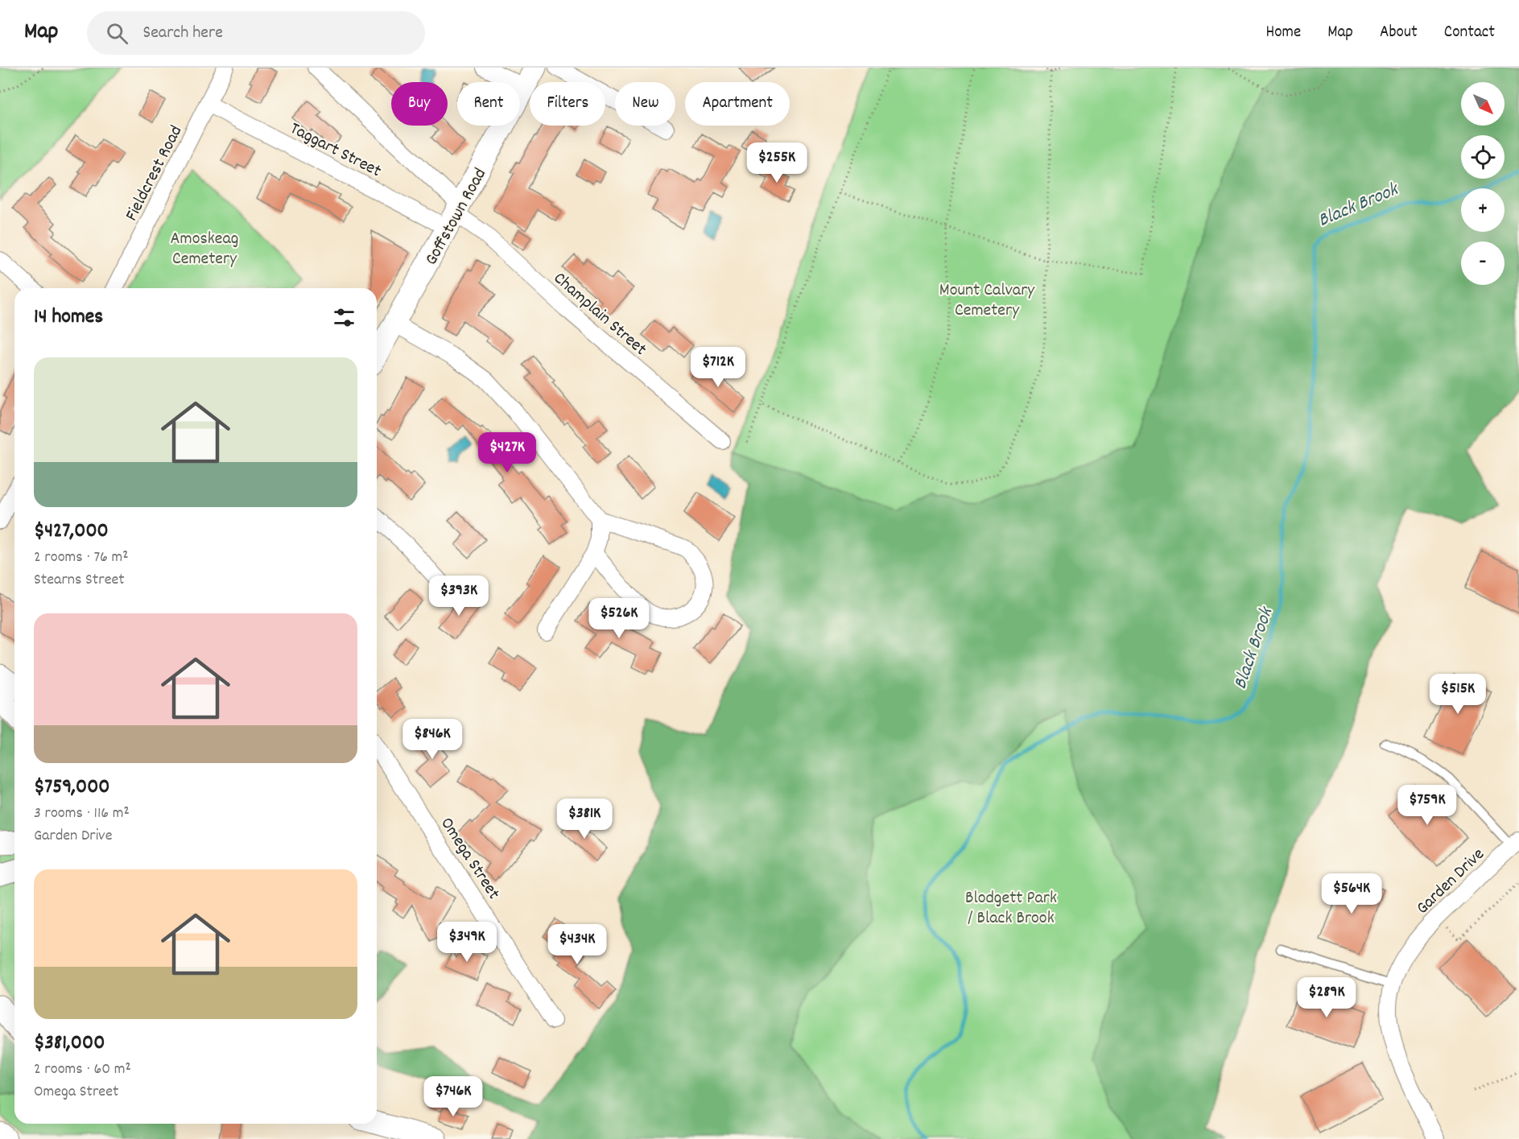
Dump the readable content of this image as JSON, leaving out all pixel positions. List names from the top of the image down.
{
  "streets": {
    "main road": ["Goffstown Road"],
    "street": [
      "Taggart Street",
      "Fieldcrest Road",
      "Champlain Street",
      "Omega Street",
      "Garden Drive"
    ]
  },
  "crossings": [
    ["Taggart Street", "Fieldcrest Road"],
    ["Taggart Street", "Goffstown Road"],
    ["Taggart Street", "Champlain Street"],
    ["Goffstown Road", "Champlain Street"]
  ],
  "water": ["Black Brook"],
  "parks": ["Amoskeag Cemetery", "Mount Calvary Cemetery", "Blodgett Park / Black Brook"],
  "north": "bottom right",
  "page": {
    "header": "Map",
    "search": "Search here",
    "nav": [
      "Home",
      "Map",
      "About",
      "Contact"
    ],
    "map_buttons": ["+", "−"],
    "chip": [
      "Buy",
      "Rent",
      "Filters",
      "New",
      "Apartment"
    ],
    "price": [
      "$255K",
      "$712K",
      "$427K",
      "$393K",
      "$526K",
      "$515K",
      "$846K",
      "$759K",
      "$381K",
      "$564K",
      "$349K",
      "$434K",
      "$289K",
      "$746K"
    ],
    "heading": "14 homes",
    "list": [
      {
        "name": "$427,000",
        "note": "2 rooms · 76 m² · Stearns Street"
      },
      {
        "name": "$759,000",
        "note": "3 rooms · 116 m² · Garden Drive"
      },
      {
        "name": "$381,000",
        "note": "2 rooms · 60 m² · Omega Street"
      }
    ]
  }
}
